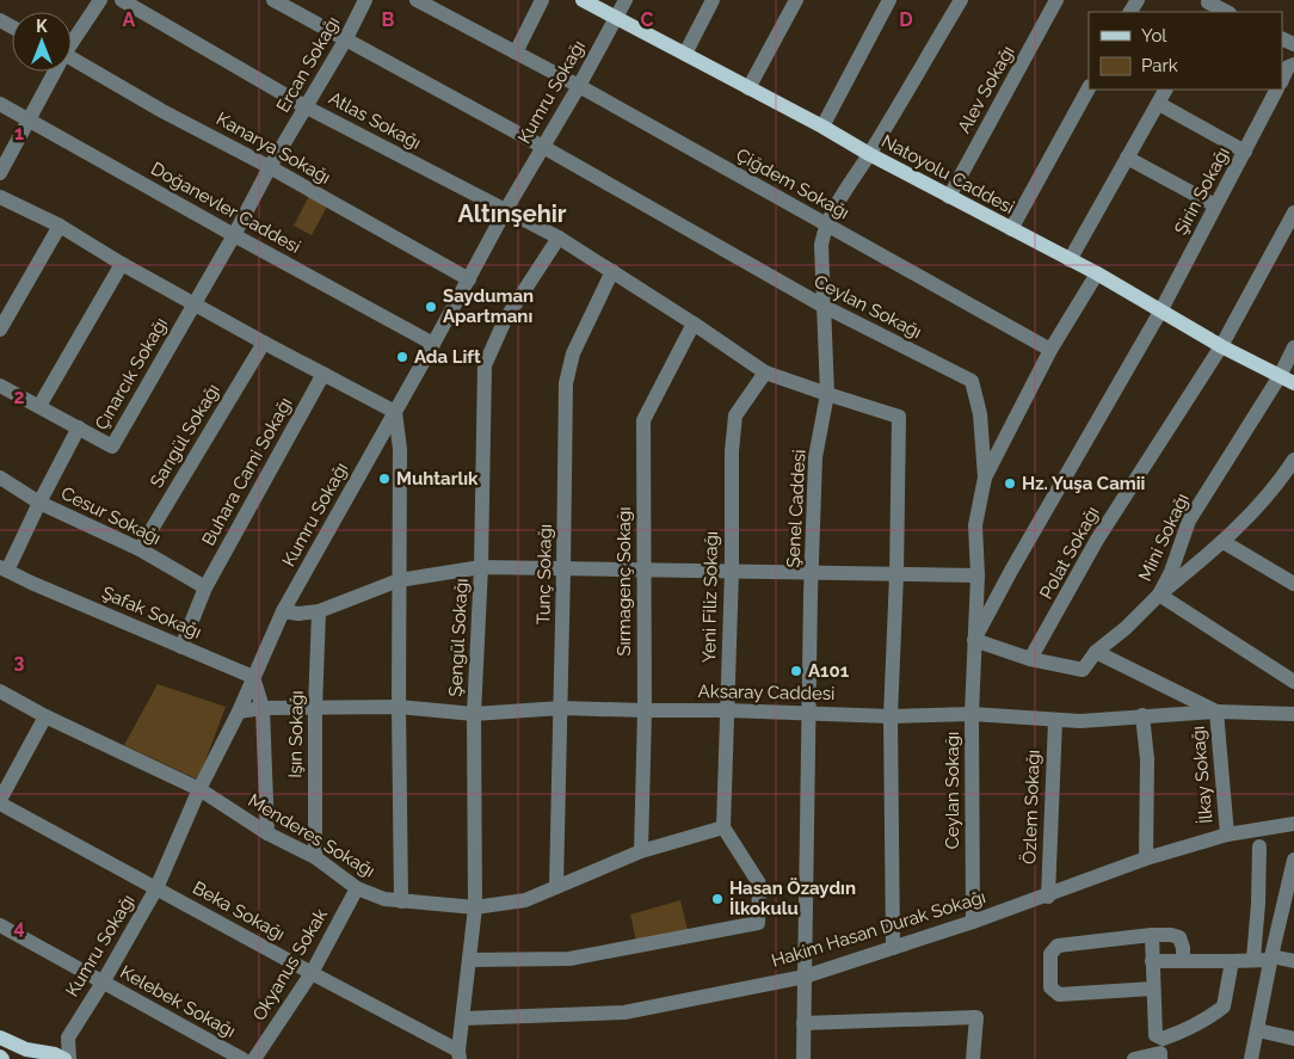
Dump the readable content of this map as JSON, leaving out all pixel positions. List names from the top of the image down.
{
  "streets": {
    "main road": ["Natoyolu Caddesi"],
    "street": [
      "Ercan Sokağı",
      "Alev Sokağı",
      "Kumru Sokağı",
      "Atlas Sokağı",
      "Kanarya Sokağı",
      "Çiğdem Sokağı",
      "Şirin Sokağı",
      "Doğanevler Caddesi",
      "Ceylan Sokağı",
      "Çınarcık Sokağı",
      "Sarıgül Sokağı",
      "Buhara Cami Sokağı",
      "Şenel Caddesi",
      "Cesur Sokağı",
      "Mini Sokağı",
      "Polat Sokağı",
      "Tunç Sokağı",
      "Sırmagenç Sokağı",
      "Yeni Filiz Sokağı",
      "Şafak Sokağı",
      "Şengül Sokağı",
      "Aksaray Caddesi",
      "Işın Sokağı",
      "İlkay Sokağı",
      "Özlem Sokağı",
      "Menderes Sokağı",
      "Beka Sokağı",
      "Hakim Hasan Durak Sokağı",
      "Okyanus Sokak",
      "Kelebek Sokağı"
    ]
  },
  "crossings": [
    ["Ercan Sokağı", "Atlas Sokağı"],
    ["Ercan Sokağı", "Kanarya Sokağı"],
    ["Ercan Sokağı", "Doğanevler Caddesi"],
    ["Ercan Sokağı", "Ceylan Sokağı"],
    ["Ercan Sokağı", "Çınarcık Sokağı"],
    ["Alev Sokağı", "Natoyolu Caddesi"],
    ["Kumru Sokağı", "Atlas Sokağı"],
    ["Kumru Sokağı", "Kanarya Sokağı"],
    ["Kumru Sokağı", "Natoyolu Caddesi"],
    ["Kumru Sokağı", "Çiğdem Sokağı"],
    ["Kumru Sokağı", "Doğanevler Caddesi"],
    ["Kumru Sokağı", "Ceylan Sokağı"],
    ["Kumru Sokağı", "Şafak Sokağı"],
    ["Kumru Sokağı", "Aksaray Caddesi"],
    ["Kumru Sokağı", "Menderes Sokağı"],
    ["Kumru Sokağı", "Beka Sokağı"],
    ["Kumru Sokağı", "Kelebek Sokağı"],
    ["Atlas Sokağı", "Şenel Caddesi"],
    ["Atlas Sokağı", "Tunç Sokağı"],
    ["Atlas Sokağı", "Sırmagenç Sokağı"],
    ["Atlas Sokağı", "Yeni Filiz Sokağı"],
    ["Atlas Sokağı", "Şengül Sokağı"],
    ["Natoyolu Caddesi", "Şirin Sokağı"],
    ["Natoyolu Caddesi", "Şenel Caddesi"],
    ["Natoyolu Caddesi", "Mini Sokağı"],
    ["Natoyolu Caddesi", "Polat Sokağı"],
    ["Çiğdem Sokağı", "Şenel Caddesi"],
    ["Şirin Sokağı", "Ceylan Sokağı"],
    ["Ceylan Sokağı", "Şenel Caddesi"],
    ["Ceylan Sokağı", "Aksaray Caddesi"],
    ["Ceylan Sokağı", "Hakim Hasan Durak Sokağı"],
    ["Sarıgül Sokağı", "Cesur Sokağı"],
    ["Buhara Cami Sokağı", "Cesur Sokağı"],
    ["Buhara Cami Sokağı", "Şafak Sokağı"],
    ["Şenel Caddesi", "Aksaray Caddesi"],
    ["Şenel Caddesi", "Hakim Hasan Durak Sokağı"],
    ["Mini Sokağı", "Polat Sokağı"],
    ["Tunç Sokağı", "Aksaray Caddesi"],
    ["Tunç Sokağı", "Menderes Sokağı"],
    ["Sırmagenç Sokağı", "Aksaray Caddesi"],
    ["Sırmagenç Sokağı", "Menderes Sokağı"],
    ["Yeni Filiz Sokağı", "Aksaray Caddesi"],
    ["Yeni Filiz Sokağı", "Menderes Sokağı"],
    ["Şengül Sokağı", "Aksaray Caddesi"],
    ["Şengül Sokağı", "Menderes Sokağı"],
    ["Şengül Sokağı", "Beka Sokağı"],
    ["Şengül Sokağı", "Hakim Hasan Durak Sokağı"],
    ["Aksaray Caddesi", "Işın Sokağı"],
    ["Aksaray Caddesi", "İlkay Sokağı"],
    ["Aksaray Caddesi", "Özlem Sokağı"],
    ["Işın Sokağı", "Menderes Sokağı"],
    ["İlkay Sokağı", "Hakim Hasan Durak Sokağı"],
    ["Özlem Sokağı", "Hakim Hasan Durak Sokağı"],
    ["Menderes Sokağı", "Okyanus Sokak"],
    ["Beka Sokağı", "Okyanus Sokak"]
  ],
  "districts": ["Altınşehir"],
  "places": [
    "Sayduman Apartmanı",
    "Ada Lift",
    "Muhtarlık",
    "Hz. Yuşa Camii",
    "A101",
    "Hasan Özaydın İlkokulu"
  ],
  "legend": ["Yol", "Park"],
  "north": "top",
  "grid": {
    "columns": [
      "A",
      "B",
      "C",
      "D"
    ],
    "rows": [
      "1",
      "2",
      "3",
      "4"
    ]
  }
}
